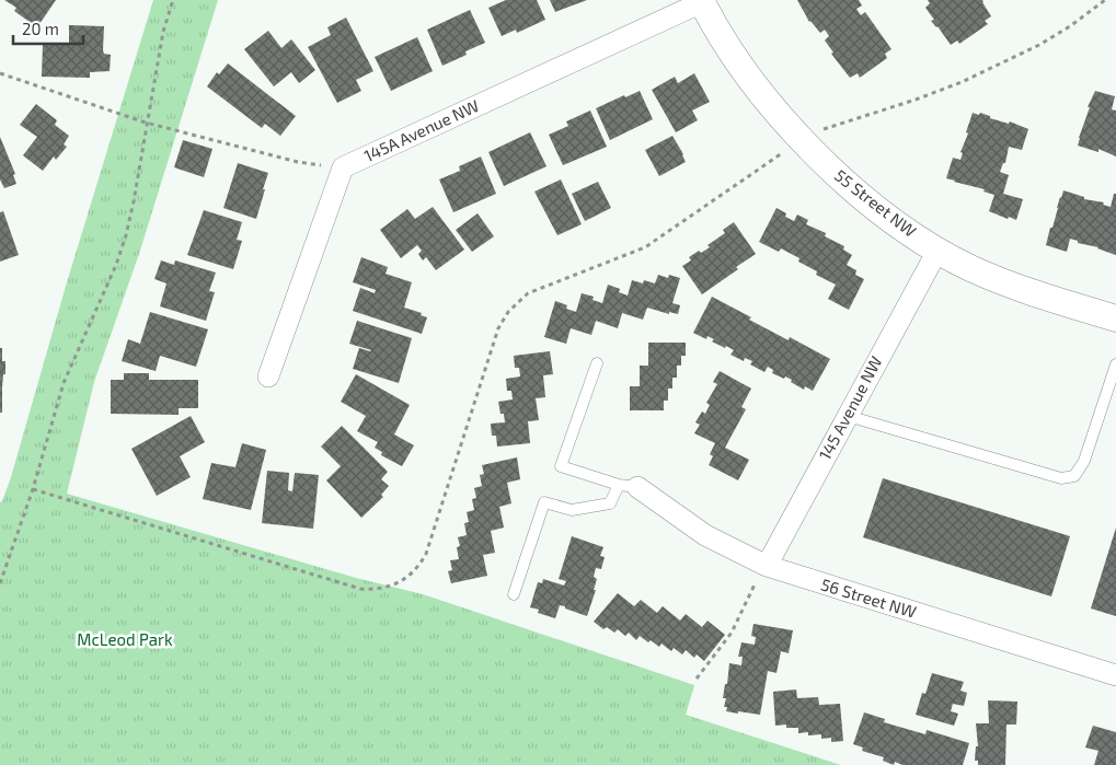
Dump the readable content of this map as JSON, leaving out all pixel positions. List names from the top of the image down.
{
  "streets": {
    "street": [
      "145A Avenue NW",
      "55 Street NW",
      "145 Avenue NW",
      "56 Street NW"
    ]
  },
  "crossings": [
    ["145A Avenue NW", "55 Street NW"],
    ["55 Street NW", "145 Avenue NW"],
    ["145 Avenue NW", "56 Street NW"]
  ],
  "parks": ["McLeod Park"],
  "scale_bar": "20 m"
}
